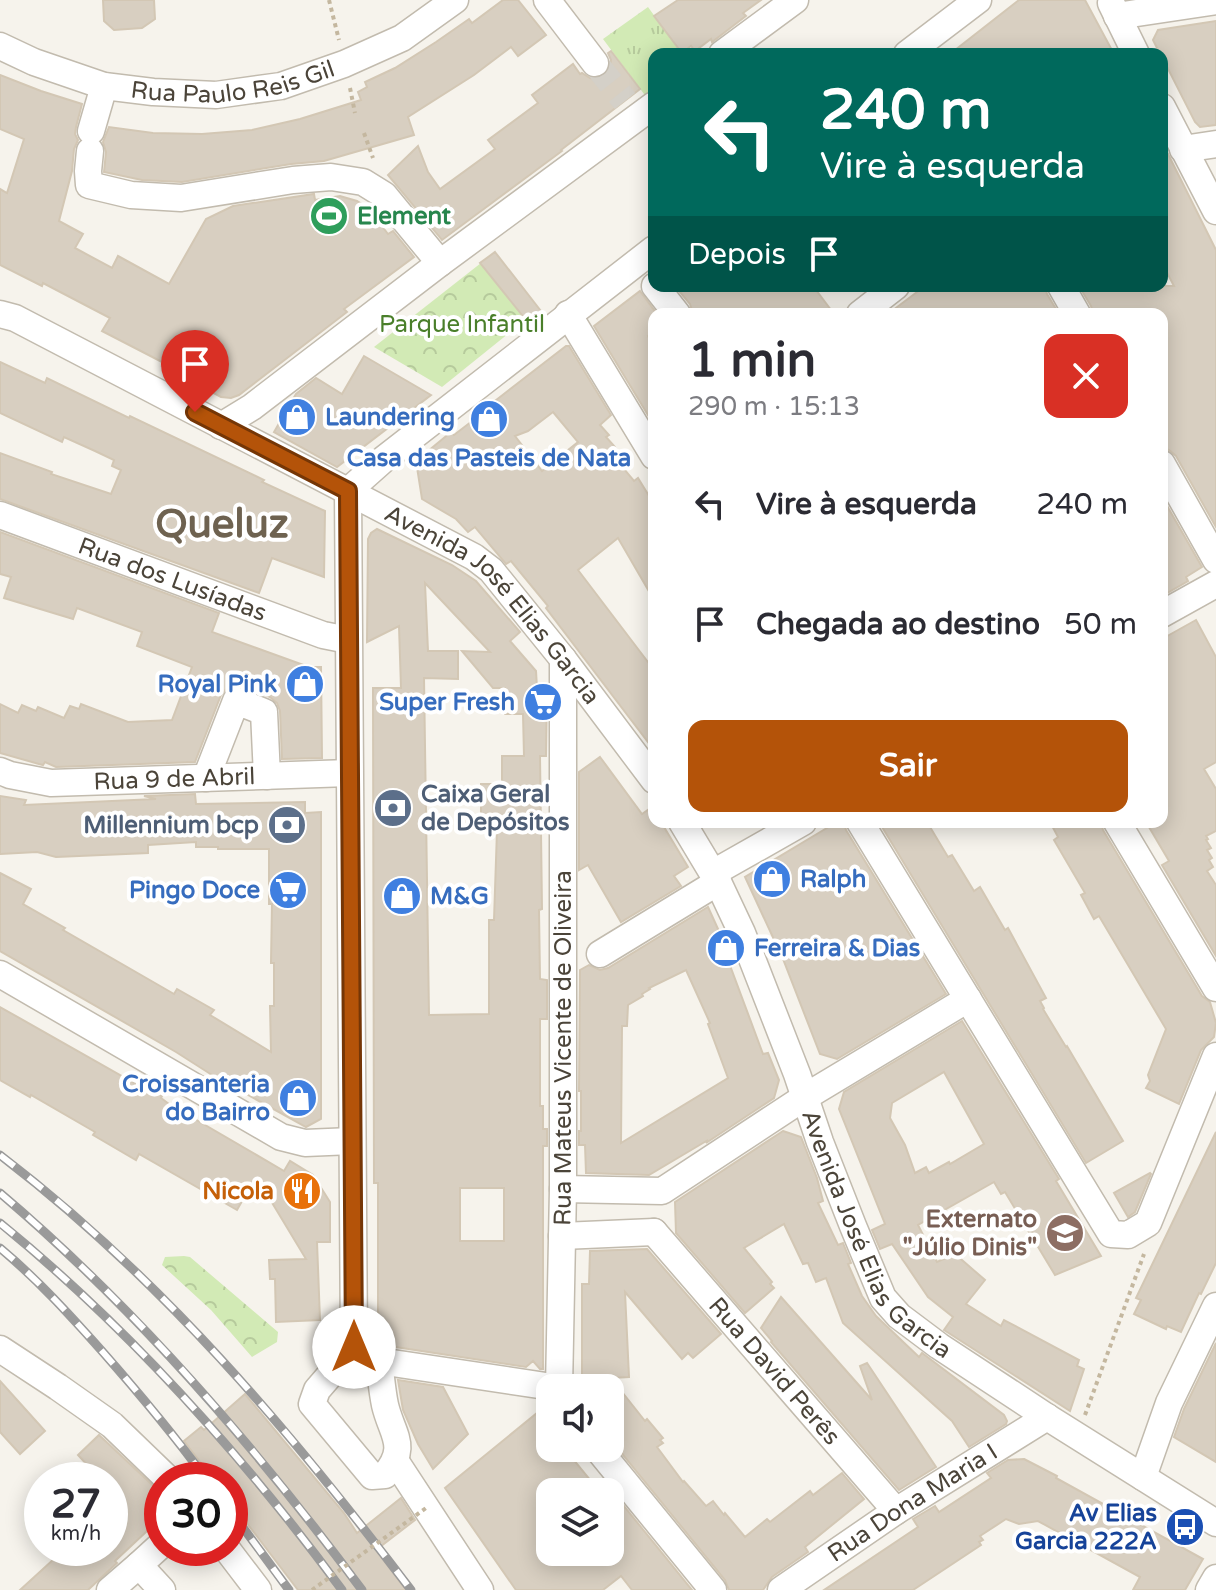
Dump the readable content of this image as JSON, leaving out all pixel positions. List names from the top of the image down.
{
  "streets": {
    "street": [
      "Rua Paulo Reis Gil",
      "Rua dos Lusíadas",
      "Avenida José Elias Garcia",
      "Rua 9 de Abril",
      "Rua Mateus Vicente de Oliveira",
      "Rua David Perês",
      "Rua Dona Maria I"
    ]
  },
  "crossings": [
    ["Avenida José Elias Garcia", "Rua Mateus Vicente de Oliveira"],
    ["Avenida José Elias Garcia", "Rua Dona Maria I"],
    ["Rua David Perês", "Rua Dona Maria I"]
  ],
  "districts": ["Queluz"],
  "parks": ["Parque Infantil"],
  "places": {
    "sports": ["Element"],
    "shop": [
      "Laundering",
      "Casa das Pasteis de Nata",
      "Royal Pink",
      "Ralph",
      "M&G",
      "Ferreira & Dias",
      "Croissanteria do Bairro"
    ],
    "supermarket": ["Super Fresh", "Pingo Doce"],
    "bank": ["Caixa Geral de Depósitos", "Millennium bcp"],
    "restaurant": ["Nicola"],
    "school or university": ["Externato \"Júlio Dinis\""],
    "bus stop": ["Av Elias Garcia 222A"]
  },
  "page": {
    "turn": ["240 m", "Vire à esquerda"],
    "then": "Depois",
    "heading": ["1 min", "290 m · 15:13"],
    "list": [
      {
        "name": "Vire à esquerda",
        "value": "240 m"
      },
      {
        "name": "Chegada ao destino",
        "value": "50 m"
      }
    ],
    "buttons": "Sair",
    "speed": "27 km/h",
    "limit": "30"
  }
}
